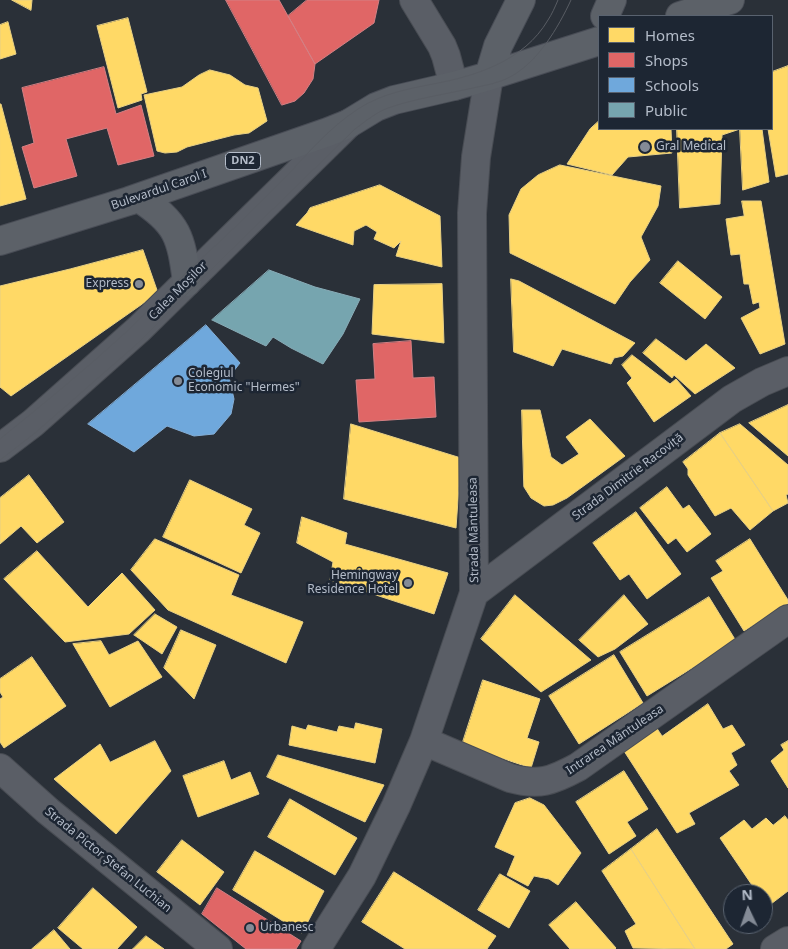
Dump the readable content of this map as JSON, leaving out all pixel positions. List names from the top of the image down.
{
  "streets": {
    "main road": ["DN2", "Bulevardul Carol I"],
    "street": [
      "Calea Moșilor",
      "Strada Dimitrie Racoviță",
      "Strada Mântuleasa",
      "Intrarea Mântuleasa",
      "Strada Pictor Ștefan Luchian"
    ]
  },
  "crossings": [
    ["Bulevardul Carol I", "Calea Moșilor"],
    ["Bulevardul Carol I", "Strada Mântuleasa"],
    ["Strada Dimitrie Racoviță", "Strada Mântuleasa"],
    ["Strada Mântuleasa", "Intrarea Mântuleasa"]
  ],
  "places": [
    "Gral Medical",
    "Express",
    "Colegiul Economic \"Hermes\"",
    "Hemingway Residence Hotel",
    "Urbanesc"
  ],
  "legend": [
    "Homes",
    "Shops",
    "Schools",
    "Public"
  ],
  "north": "top"
}
